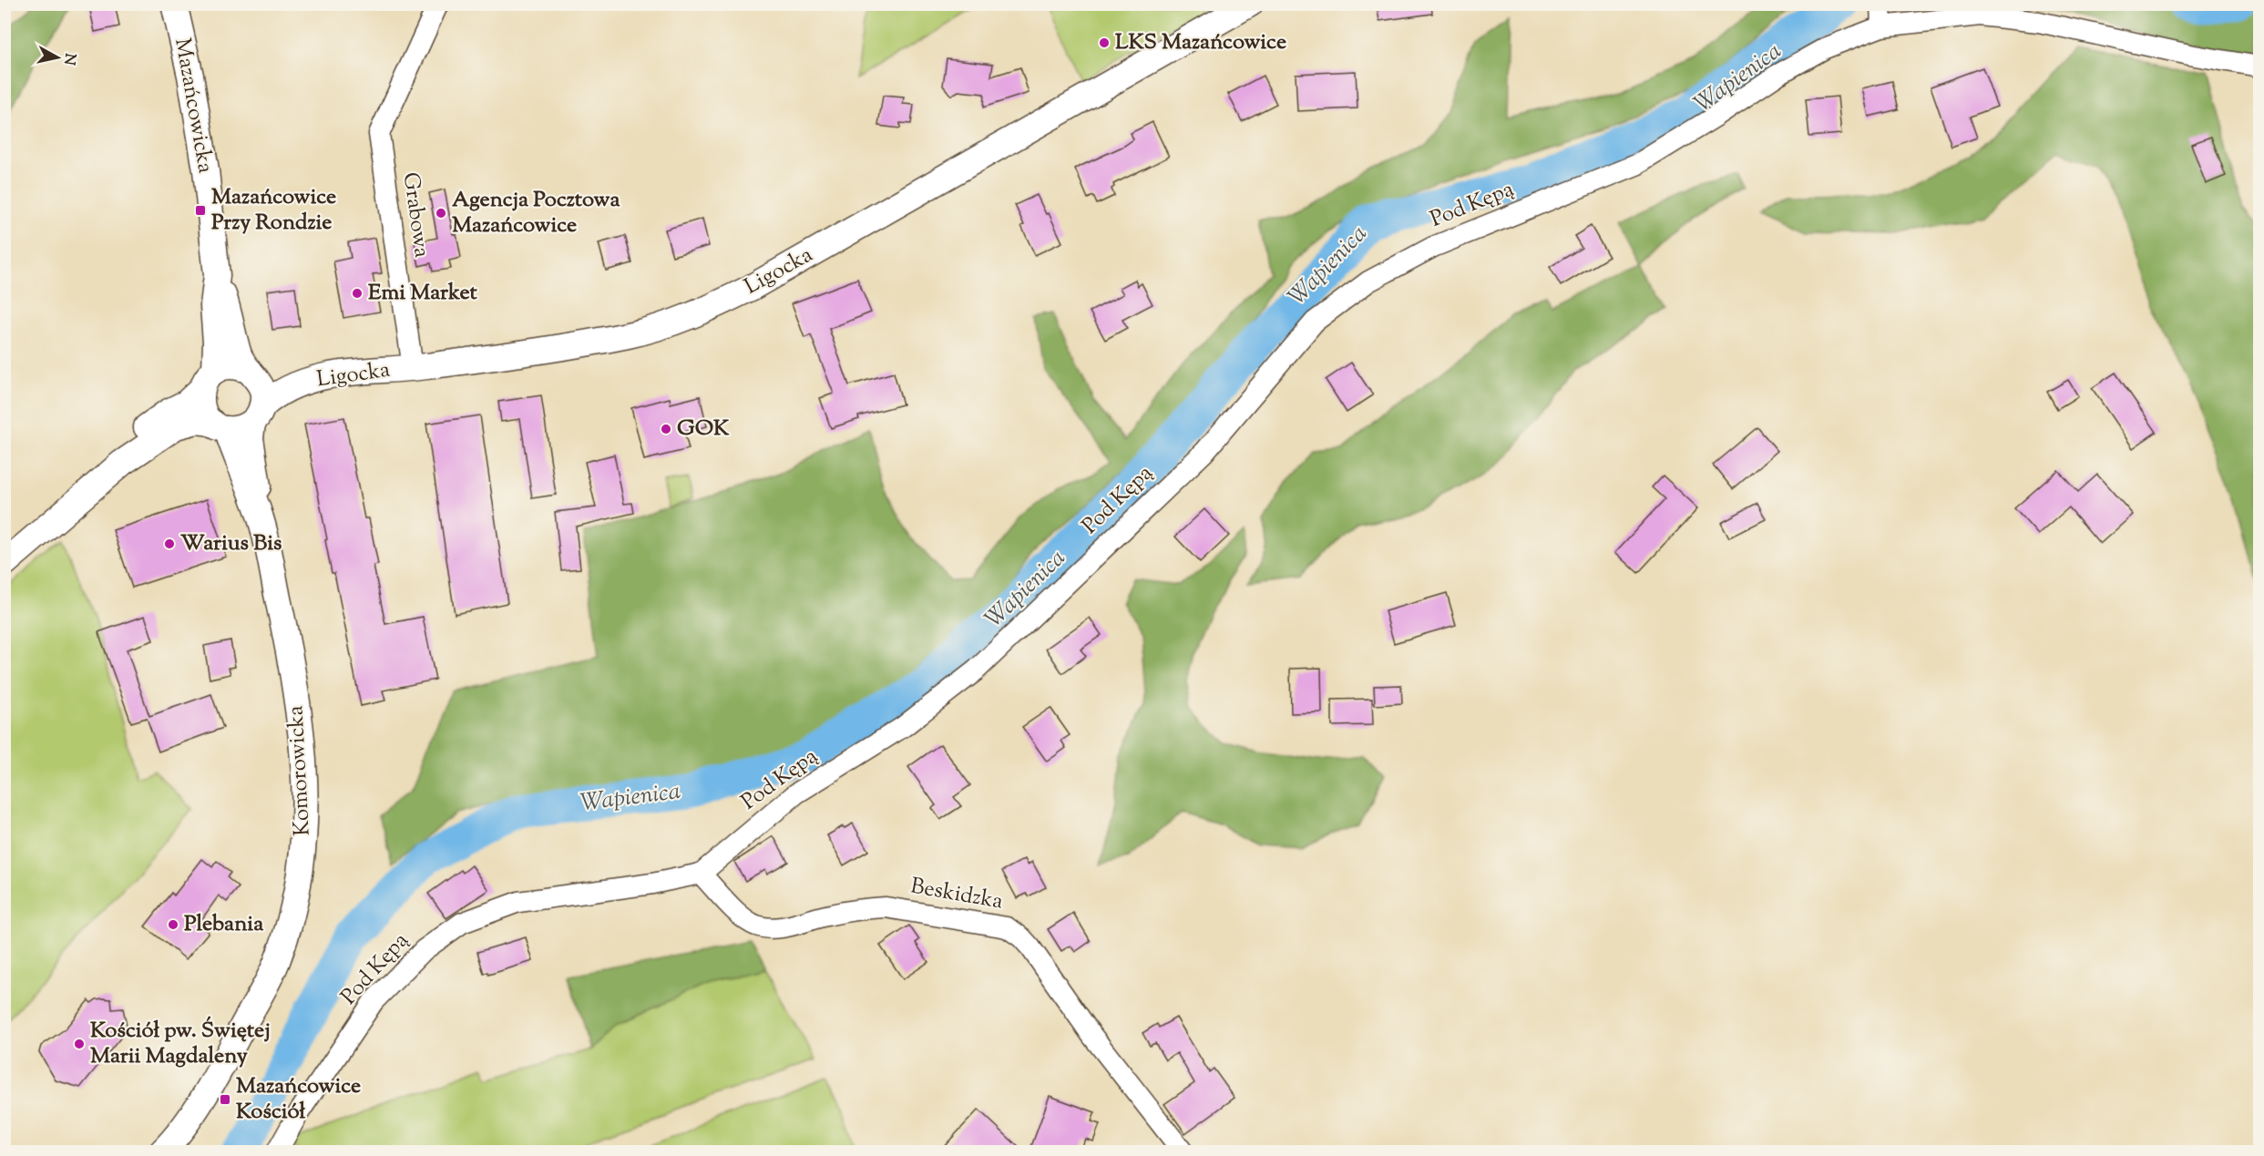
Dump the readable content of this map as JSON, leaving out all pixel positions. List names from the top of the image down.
{
  "streets": {
    "street": [
      "Mazańcowicka",
      "Pod Kępą",
      "Grabowa",
      "Ligocka",
      "Komorowicka",
      "Beskidzka"
    ]
  },
  "crossings": [
    ["Mazańcowicka", "Ligocka"],
    ["Mazańcowicka", "Komorowicka"],
    ["Pod Kępą", "Beskidzka"],
    ["Grabowa", "Ligocka"],
    ["Ligocka", "Komorowicka"]
  ],
  "water": ["Wapienica"],
  "places": {
    "other": [
      "LKS Mazańcowice",
      "Agencja Pocztowa Mazańcowice",
      "Emi Market",
      "GOK",
      "Warius Bis",
      "Plebania",
      "Kościół pw. Świętej Marii Magdaleny"
    ],
    "transit": ["Mazańcowice Przy Rondzie", "Mazańcowice Kościół"]
  },
  "north": "right"
}
